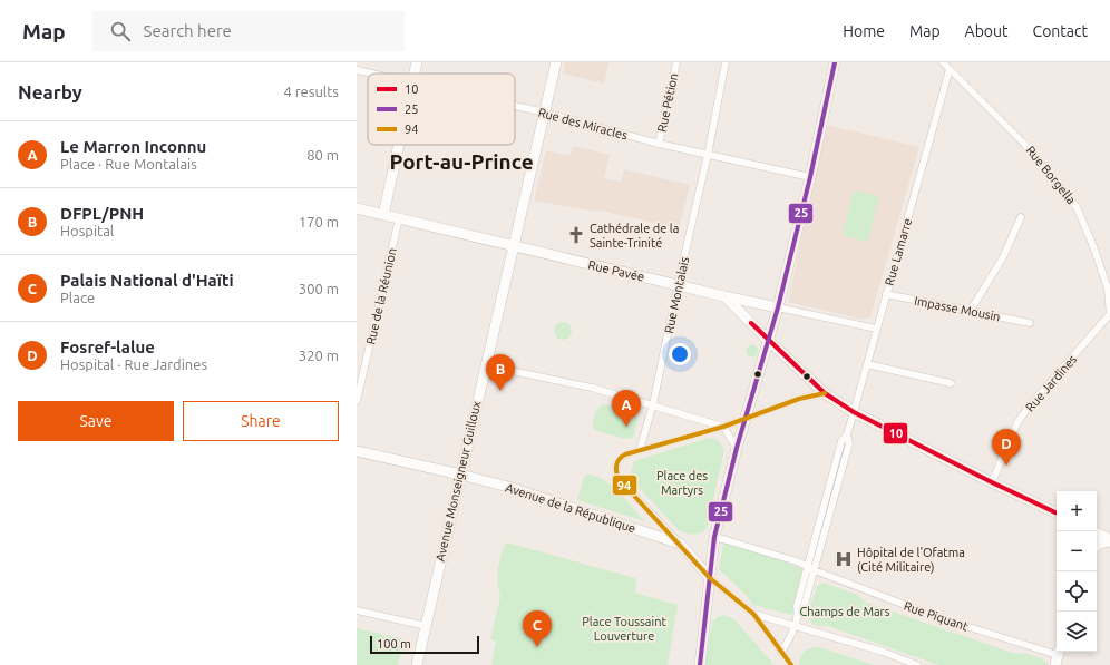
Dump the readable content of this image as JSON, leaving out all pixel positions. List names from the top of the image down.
{
  "streets": {
    "main road": ["Rue Pavée", "Avenue Monseigneur Guilloux", "Avenue de la République"],
    "street": [
      "Rue Pétion",
      "Rue des Miracles",
      "Rue Borgella",
      "Rue Lamarre",
      "Rue Montalais",
      "Rue de la Réunion",
      "Impasse Mousin",
      "Rue Jardines",
      "Rue Piquant"
    ]
  },
  "crossings": [
    ["Rue Pétion", "Rue des Miracles"],
    ["Rue des Miracles", "Rue Montalais"],
    ["Rue des Miracles", "Avenue Monseigneur Guilloux"],
    ["Rue Borgella", "Rue Lamarre"],
    ["Rue Borgella", "Rue Jardines"],
    ["Rue Lamarre", "Rue Pavée"],
    ["Rue Lamarre", "Impasse Mousin"],
    ["Rue Lamarre", "Rue Piquant"],
    ["Rue Pavée", "Rue Montalais"],
    ["Rue Pavée", "Rue de la Réunion"],
    ["Rue Pavée", "Avenue Monseigneur Guilloux"],
    ["Avenue Monseigneur Guilloux", "Avenue de la République"]
  ],
  "districts": ["Port-au-Prince"],
  "parks": ["Place des Martyrs", "Champs de Mars", "Place Toussaint Louverture"],
  "places": {
    "church": ["Cathédrale de la Sainte-Trinité"],
    "hospital": ["Hôpital de l'Ofatma (Cité Militaire)"]
  },
  "lines": ["transit line 25", "transit line 10", "transit line 94"],
  "legend": ["10", "25", "94"],
  "scale_bar": "100 m",
  "page": {
    "header": "Map",
    "search": "Search here",
    "nav": [
      "Home",
      "Map",
      "About",
      "Contact"
    ],
    "heading": ["Nearby", "4 results"],
    "list": [
      {
        "mark": "A",
        "name": "Le Marron Inconnu",
        "note": "Place · Rue Montalais",
        "value": "80 m"
      },
      {
        "mark": "B",
        "name": "DFPL/PNH",
        "note": "Hospital",
        "value": "170 m"
      },
      {
        "mark": "C",
        "name": "Palais National d'Haïti",
        "note": "Place",
        "value": "300 m"
      },
      {
        "mark": "D",
        "name": "Fosref-lalue",
        "note": "Hospital · Rue Jardines",
        "value": "320 m"
      }
    ],
    "pins": [
      "B",
      "A",
      "D",
      "C"
    ],
    "buttons": ["Save", "Share"],
    "map_buttons": ["+", "−"],
    "scale": "100 m"
  }
}
